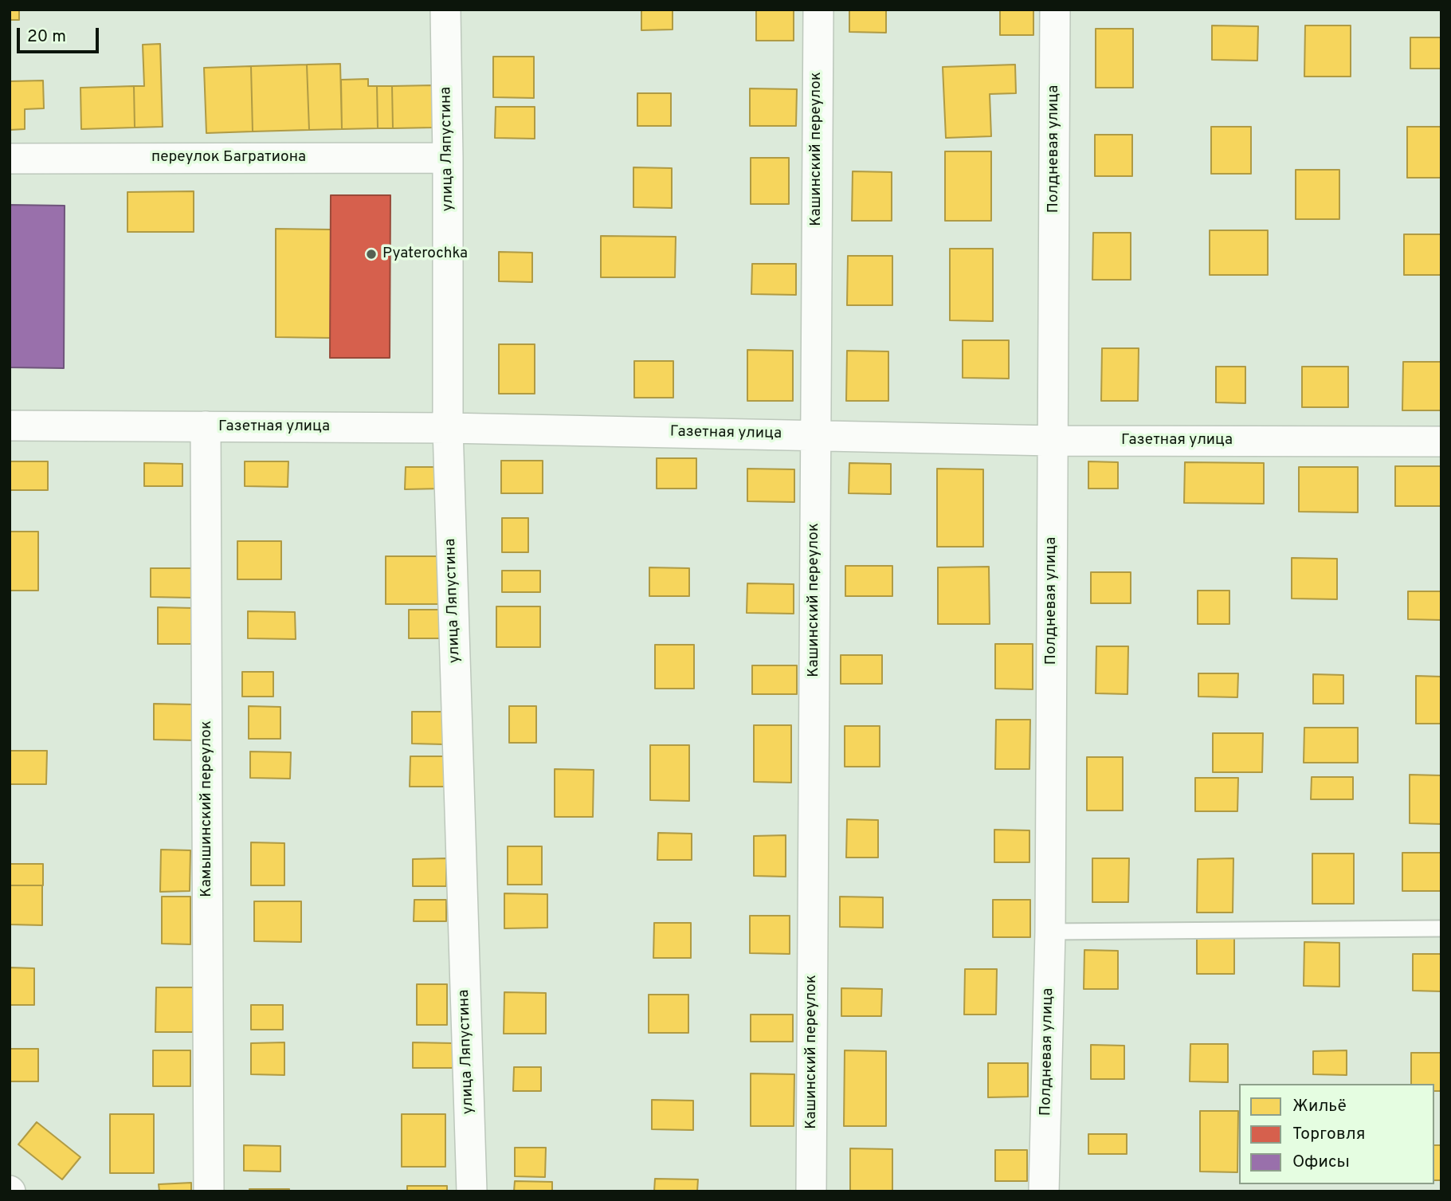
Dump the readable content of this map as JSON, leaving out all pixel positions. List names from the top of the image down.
{
  "streets": {
    "street": [
      "улица Ляпустина",
      "Кашинский переулок",
      "Полдневая улица",
      "переулок Багратиона",
      "Газетная улица",
      "Камышинский переулок"
    ]
  },
  "crossings": [
    ["улица Ляпустина", "переулок Багратиона"],
    ["улица Ляпустина", "Газетная улица"],
    ["Кашинский переулок", "Газетная улица"],
    ["Полдневая улица", "Газетная улица"],
    ["Газетная улица", "Камышинский переулок"]
  ],
  "places": ["Pyaterochka"],
  "legend": ["Жильё", "Торговля", "Офисы"],
  "scale_bar": "20 m"
}
